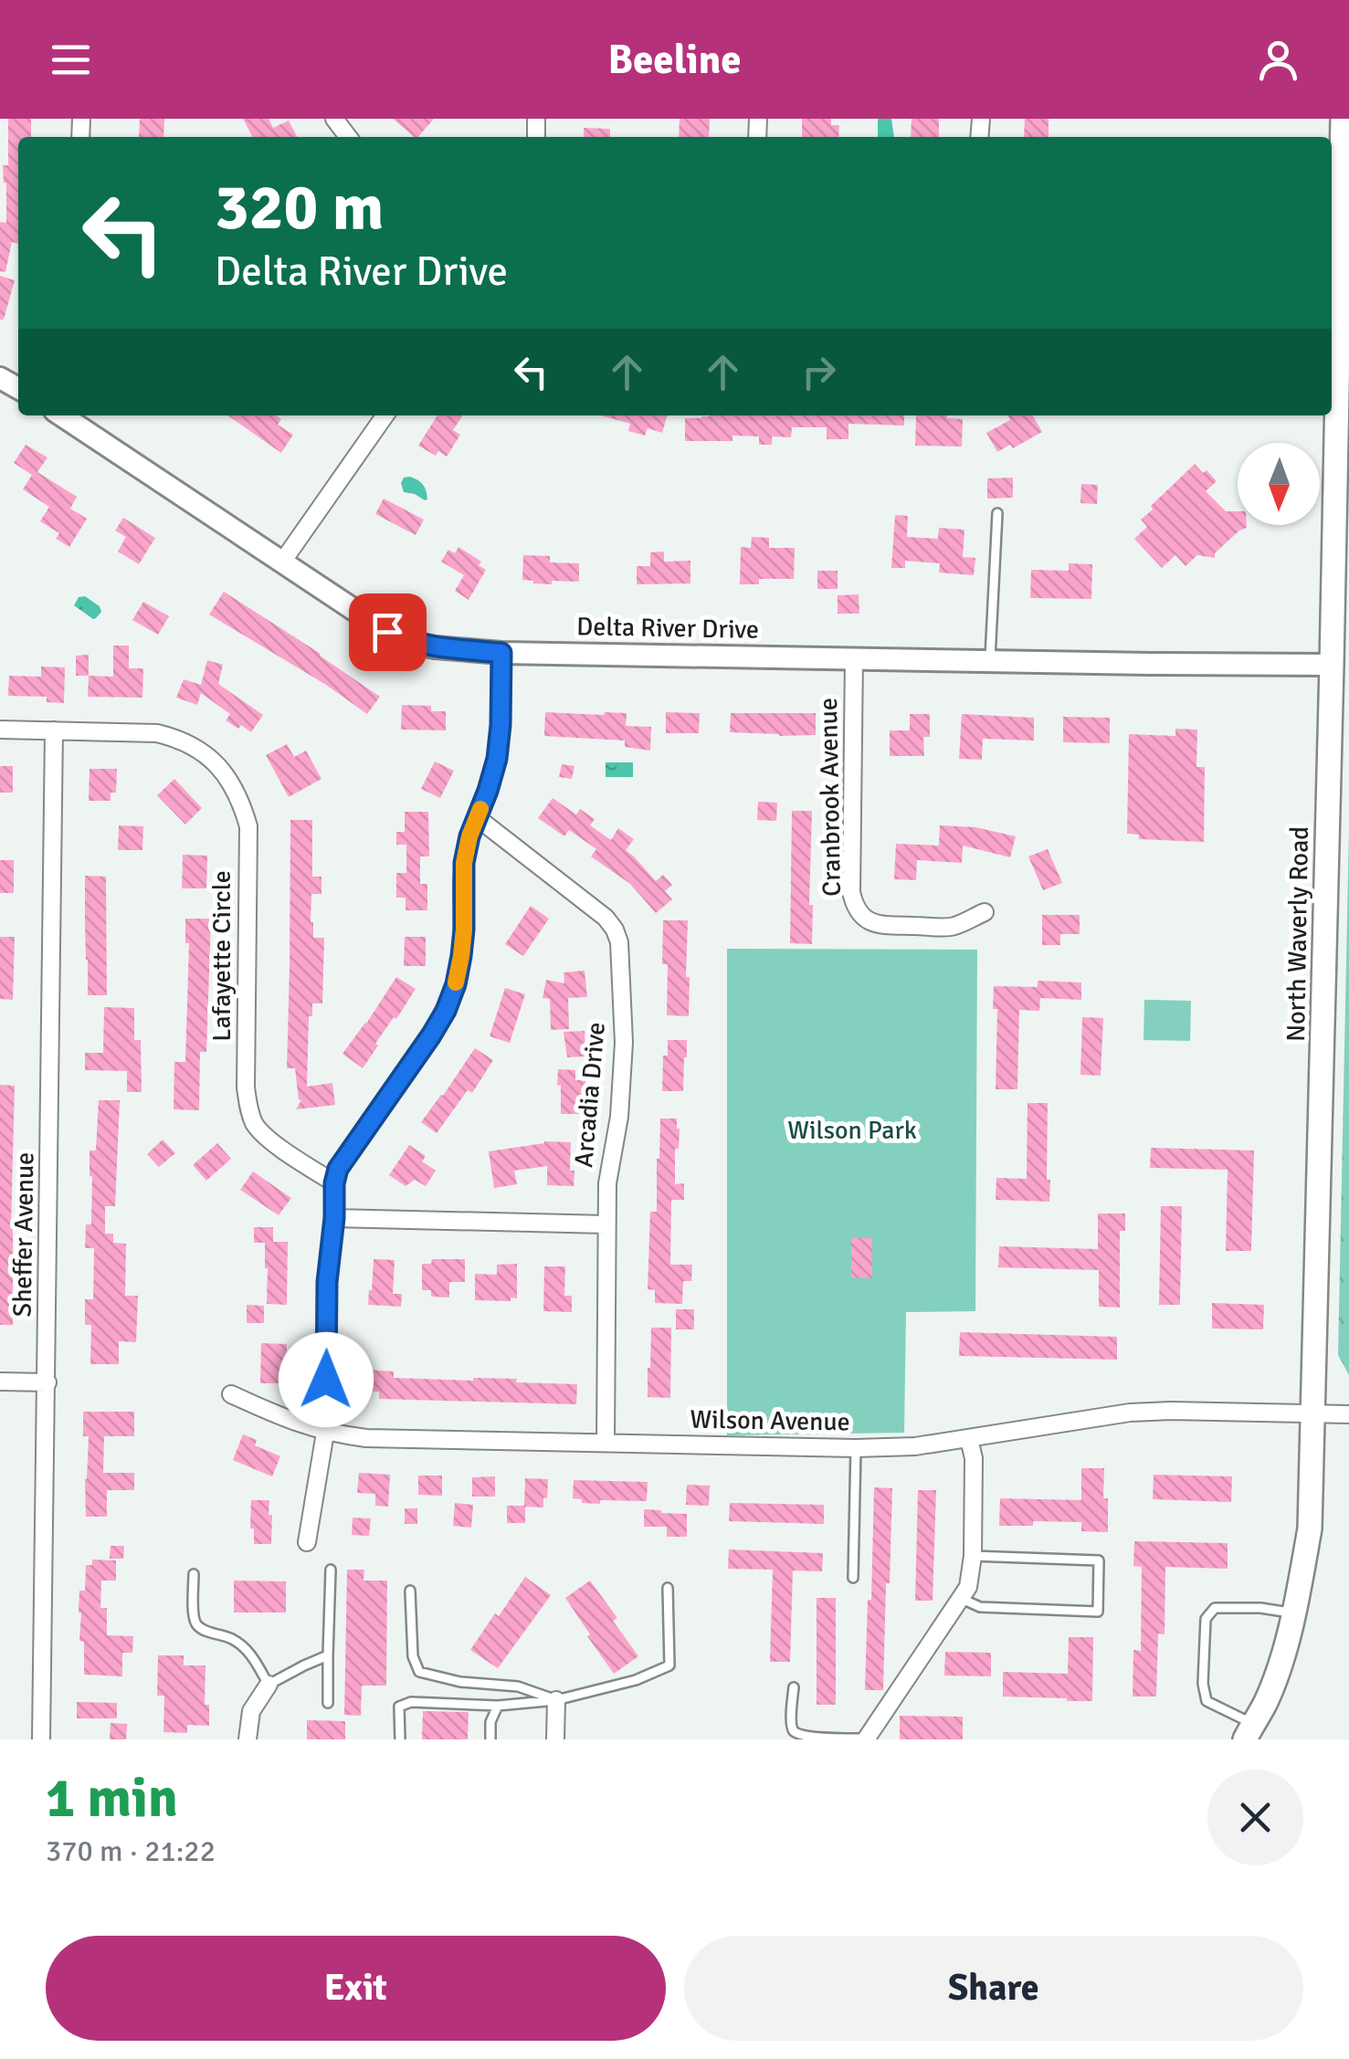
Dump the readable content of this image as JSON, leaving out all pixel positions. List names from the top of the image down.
{
  "streets": {
    "main road": ["North Waverly Road"],
    "street": [
      "Delta River Drive",
      "Cranbrook Avenue",
      "Lafayette Circle",
      "Arcadia Drive",
      "Sheffer Avenue",
      "Wilson Avenue"
    ]
  },
  "crossings": [
    ["Delta River Drive", "Cranbrook Avenue"],
    ["Delta River Drive", "North Waverly Road"],
    ["North Waverly Road", "Wilson Avenue"],
    ["Lafayette Circle", "Sheffer Avenue"],
    ["Arcadia Drive", "Wilson Avenue"]
  ],
  "parks": ["Wilson Park"],
  "north": "bottom",
  "page": {
    "header": "Beeline",
    "turn": ["320 m", "Delta River Drive"],
    "heading": ["1 min", "370 m · 21:22"],
    "buttons": ["Exit", "Share"]
  }
}
